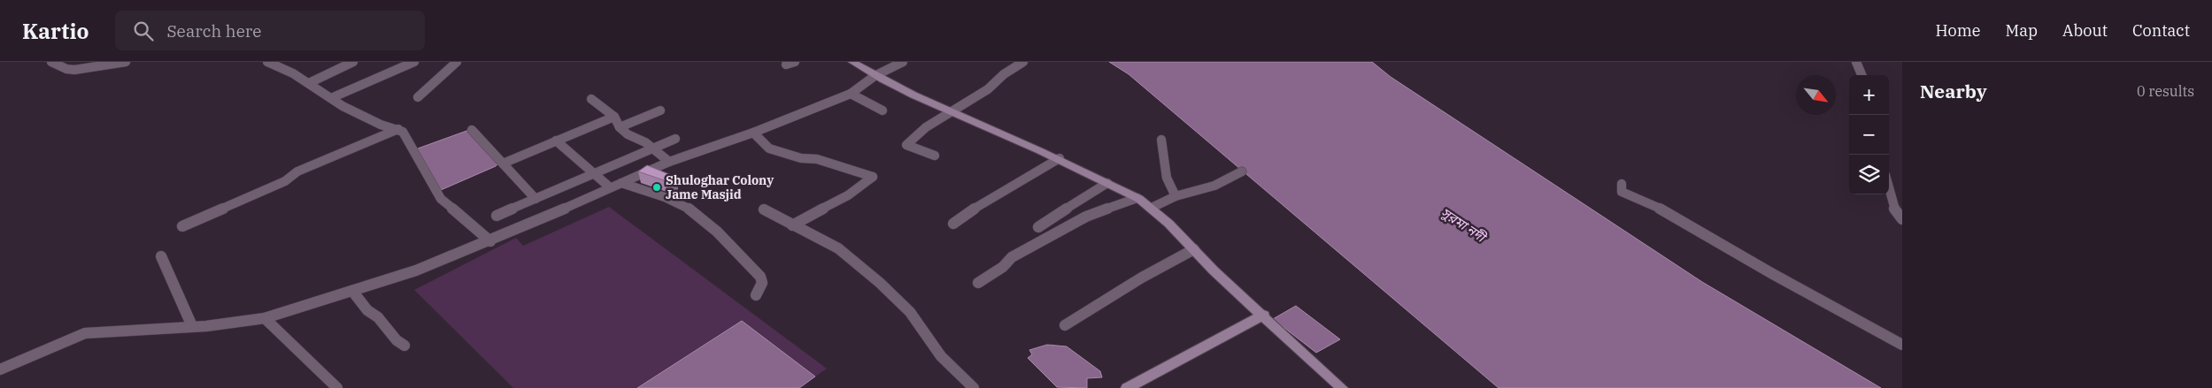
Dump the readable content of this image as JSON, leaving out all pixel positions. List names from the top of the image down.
{
  "water": ["সুরমা নদী"],
  "places": ["Shuloghar Colony Jame Masjid"],
  "north": "bottom right",
  "page": {
    "header": "Kartio",
    "search": "Search here",
    "nav": [
      "Home",
      "Map",
      "About",
      "Contact"
    ],
    "heading": ["Nearby", "0 results"],
    "map_buttons": ["+", "−"]
  }
}
